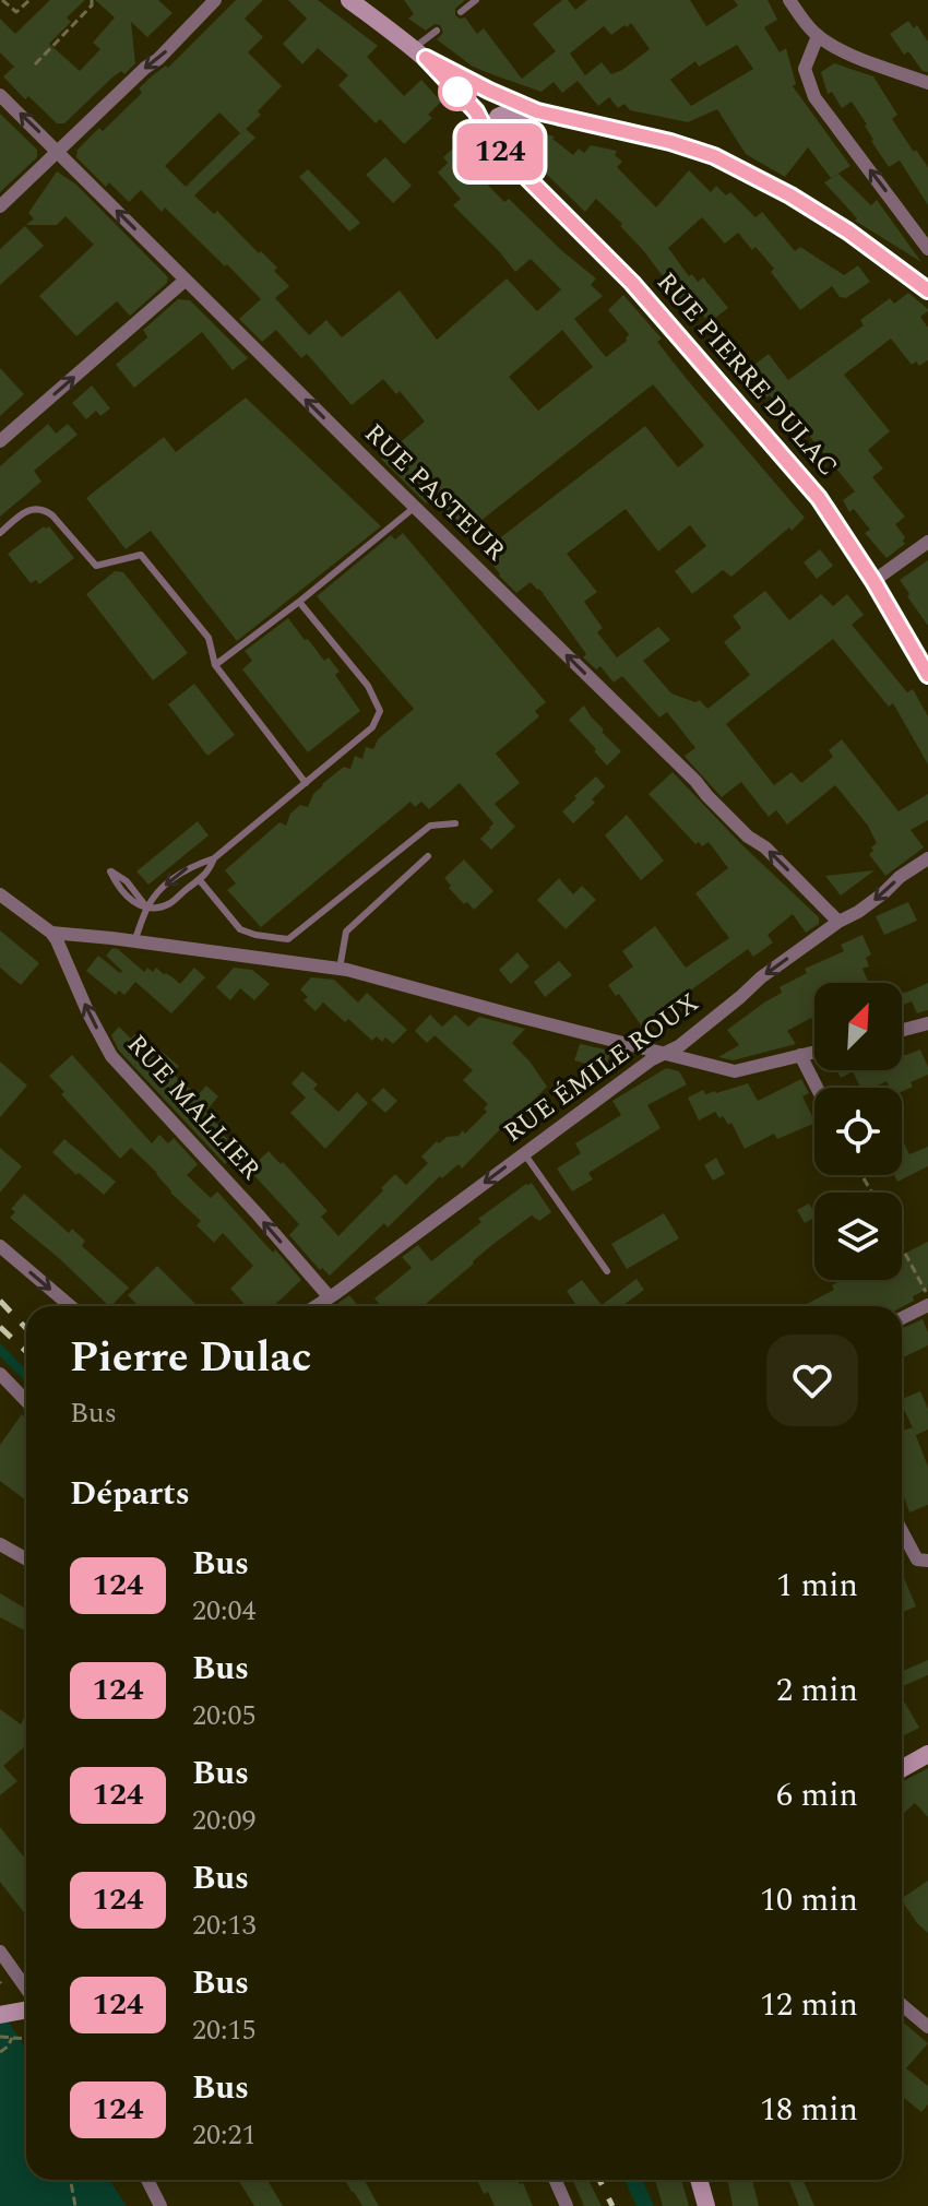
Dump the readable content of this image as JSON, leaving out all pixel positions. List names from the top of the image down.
{
  "streets": {
    "main road": ["RUE PIERRE DULAC"],
    "street": ["RUE PASTEUR", "RUE ÉMILE ROUX", "RUE MALLIER"]
  },
  "crossings": [
    ["RUE PASTEUR", "RUE ÉMILE ROUX"],
    ["RUE ÉMILE ROUX", "RUE MALLIER"]
  ],
  "one_way": ["RUE PASTEUR", "RUE ÉMILE ROUX", "RUE MALLIER"],
  "lines": ["bus line 124"],
  "north": "top right",
  "page": {
    "on_map": "124",
    "heading": [
      ["Pierre Dulac", "Bus"],
      "Départs"
    ],
    "list": [
      {
        "mark": "124",
        "name": "Bus",
        "note": "20:04",
        "value": "1 min"
      },
      {
        "mark": "124",
        "name": "Bus",
        "note": "20:05",
        "value": "2 min"
      },
      {
        "mark": "124",
        "name": "Bus",
        "note": "20:09",
        "value": "6 min"
      },
      {
        "mark": "124",
        "name": "Bus",
        "note": "20:13",
        "value": "10 min"
      },
      {
        "mark": "124",
        "name": "Bus",
        "note": "20:15",
        "value": "12 min"
      },
      {
        "mark": "124",
        "name": "Bus",
        "note": "20:21",
        "value": "18 min"
      }
    ]
  }
}
